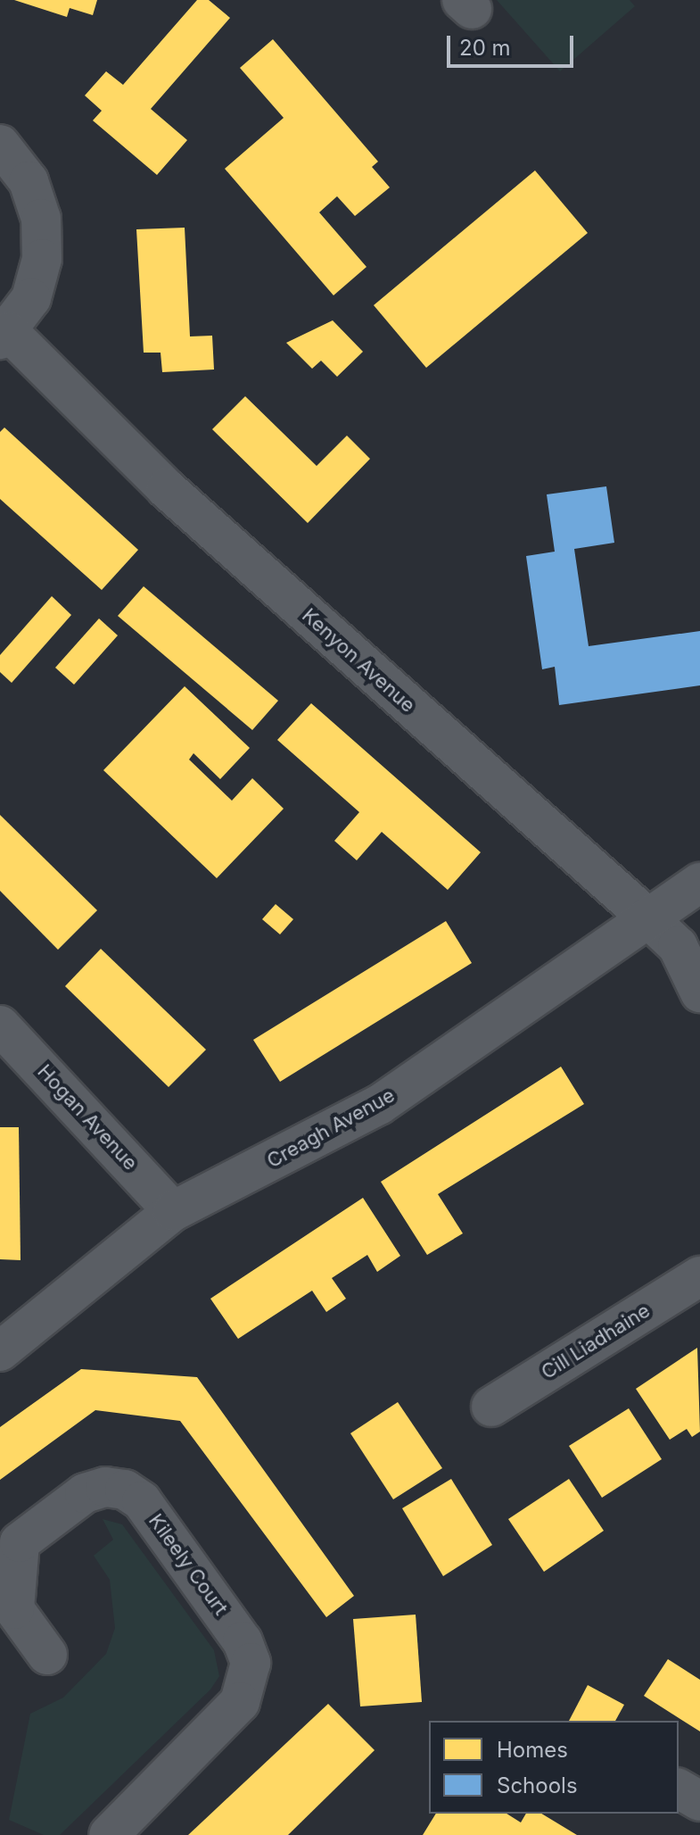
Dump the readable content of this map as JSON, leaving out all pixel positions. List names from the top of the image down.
{
  "streets": {
    "street": [
      "Kenyon Avenue",
      "Hogan Avenue",
      "Creagh Avenue",
      "Cill Liadhaine",
      "Kileely Court"
    ]
  },
  "crossings": [
    ["Kenyon Avenue", "Creagh Avenue"],
    ["Hogan Avenue", "Creagh Avenue"]
  ],
  "legend": ["Homes", "Schools"],
  "scale_bar": "20 m"
}
